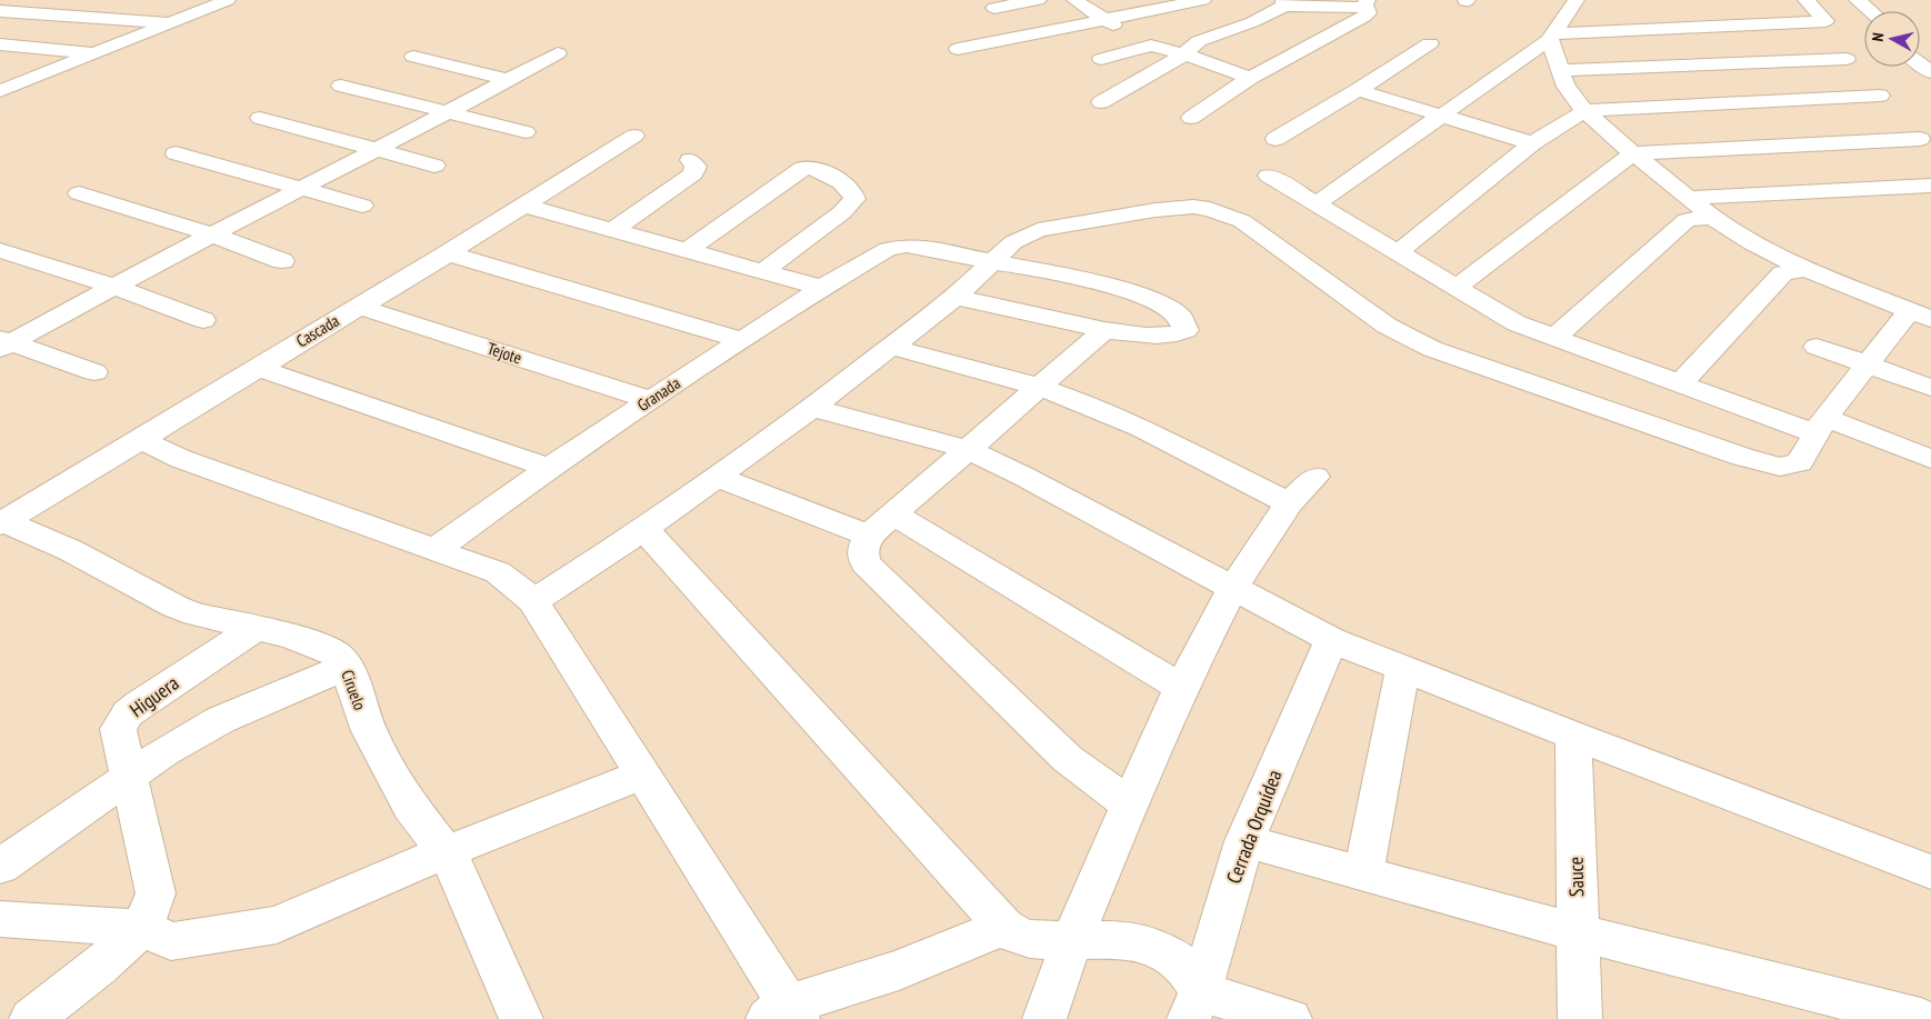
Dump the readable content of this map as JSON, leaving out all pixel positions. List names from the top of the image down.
{
  "streets": {
    "street": [
      "Cascada",
      "Tejote",
      "Granada",
      "Ciruelo",
      "Higuera",
      "Cerrada Orquídea",
      "Sauce"
    ]
  },
  "crossings": [
    ["Cascada", "Tejote"],
    ["Cascada", "Ciruelo"],
    ["Tejote", "Granada"],
    ["Ciruelo", "Higuera"]
  ],
  "north": "left"
}
